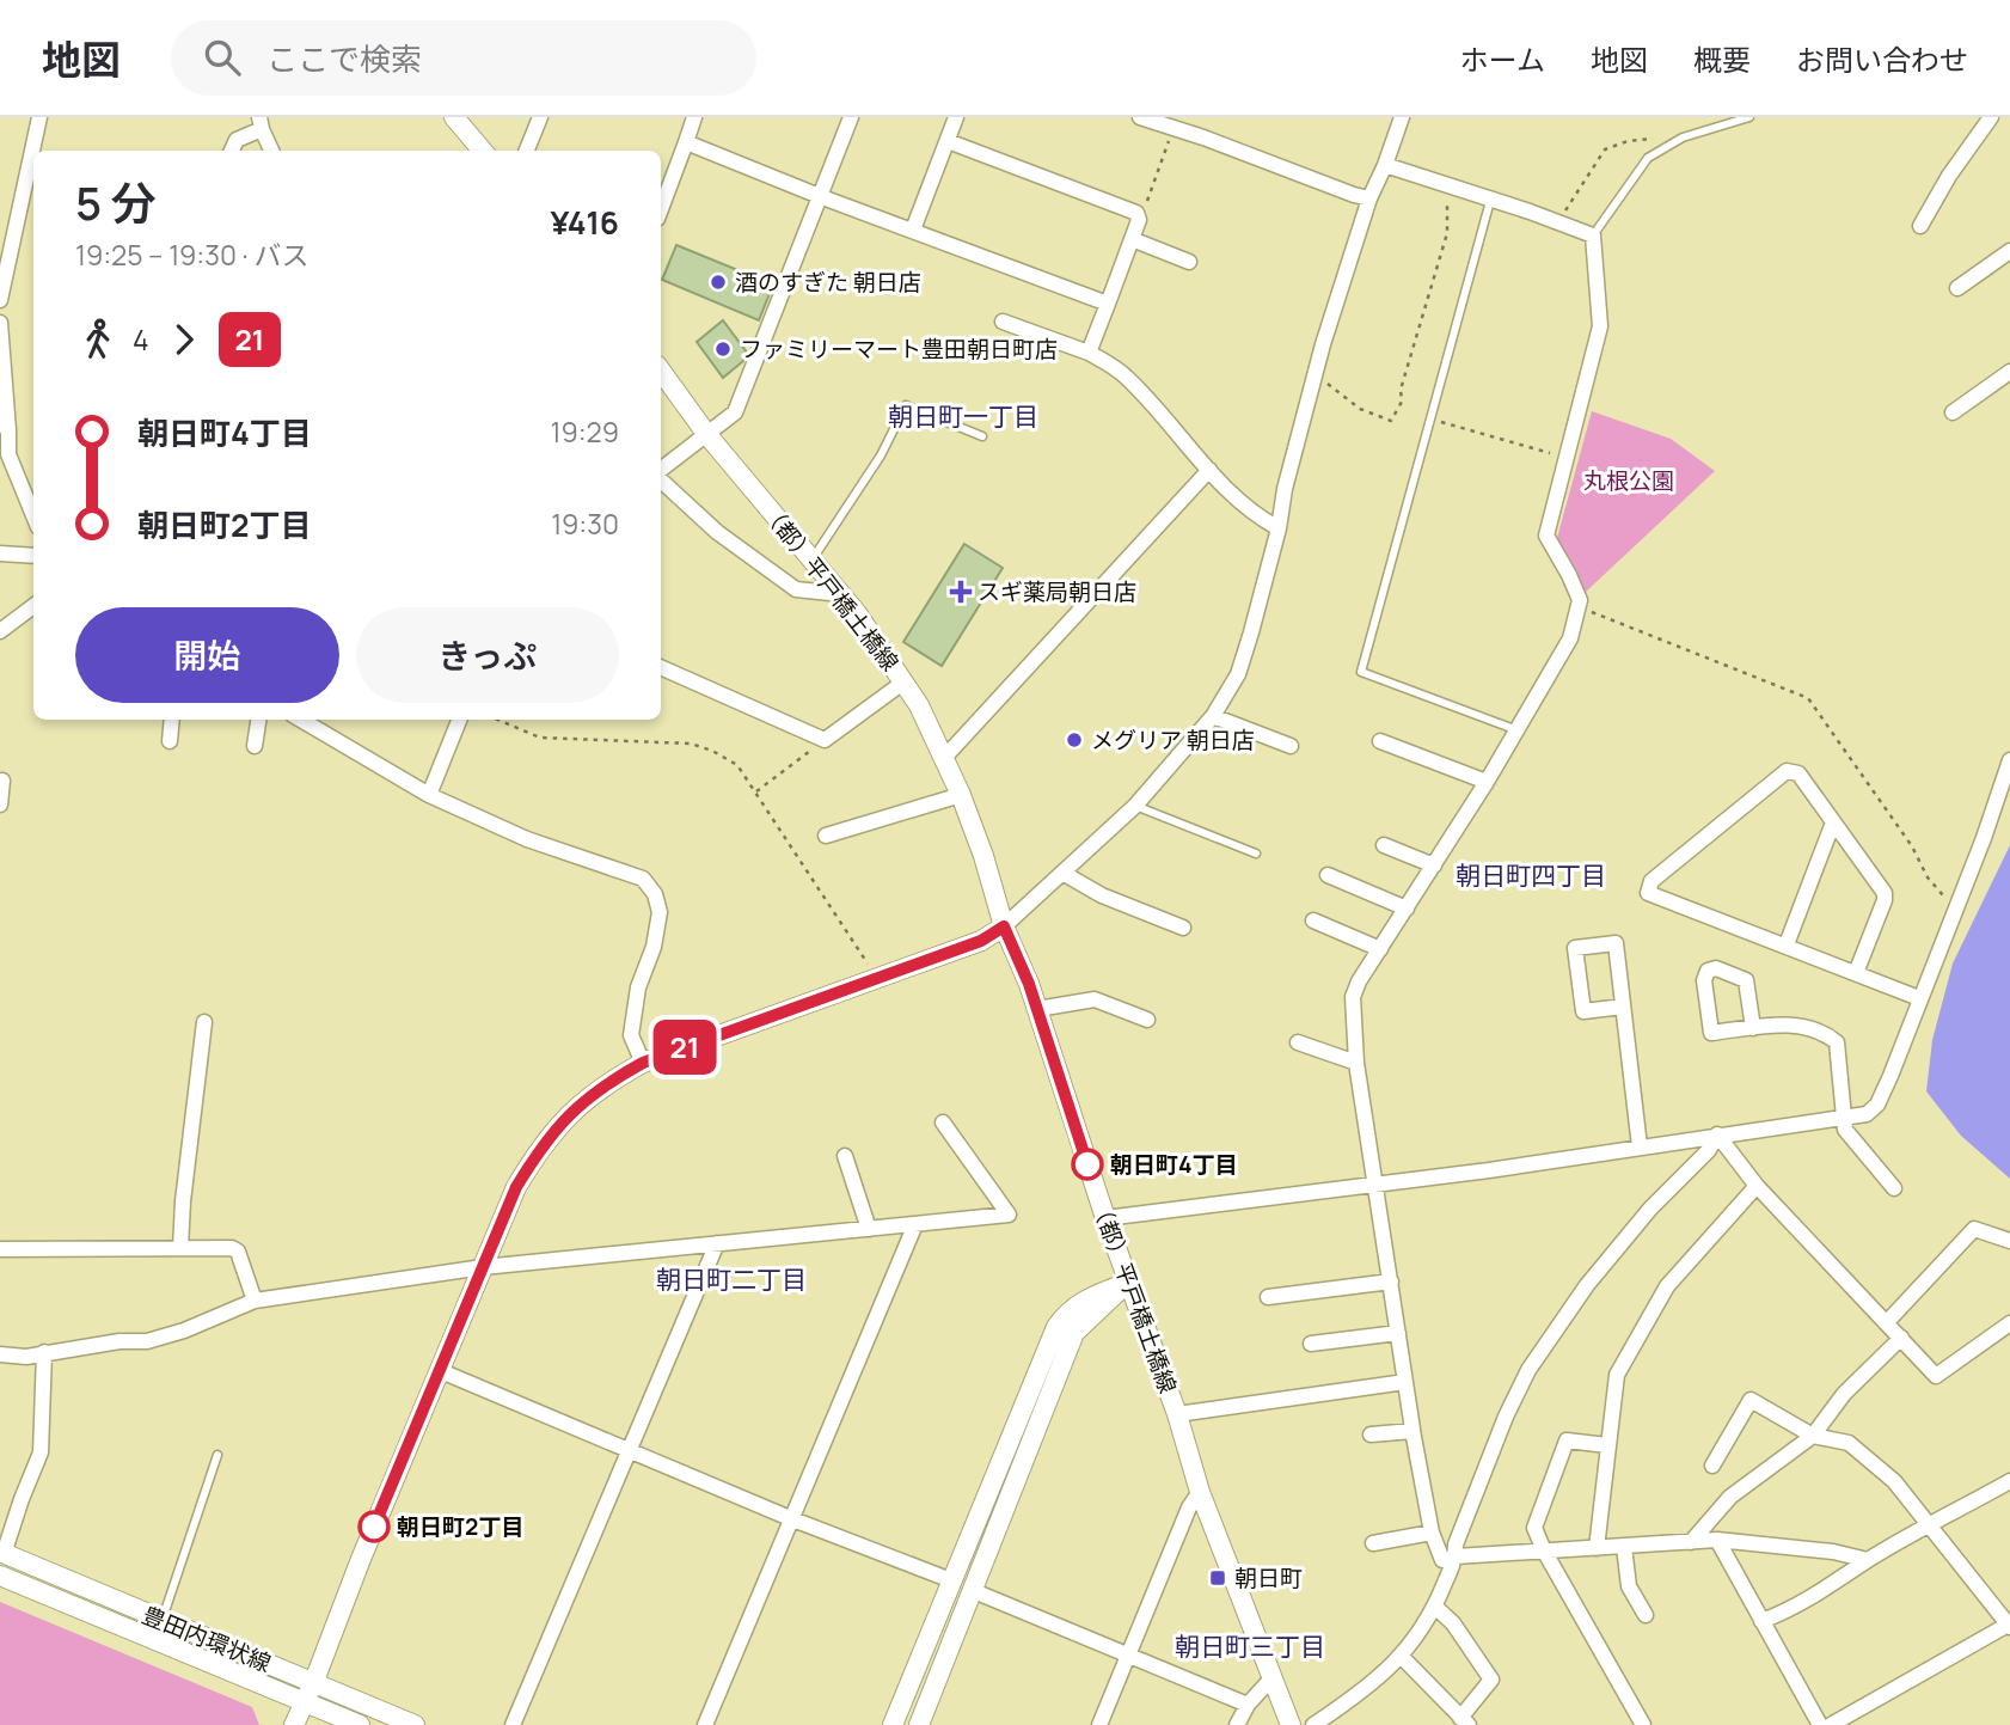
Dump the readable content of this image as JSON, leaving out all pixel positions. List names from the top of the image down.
{
  "streets": {
    "street": ["（都）平戸橋土橋線", "豊田内環状線"]
  },
  "districts": [
    "朝日町一丁目",
    "朝日町四丁目",
    "朝日町二丁目",
    "朝日町三丁目"
  ],
  "parks": ["丸根公園"],
  "places": {
    "other": [
      "酒のすぎた 朝日店",
      "ファミリーマート豊田朝日町店",
      "メグリア 朝日店",
      "朝日町4丁目",
      "朝日町2丁目"
    ],
    "health": ["スギ薬局朝日店"],
    "transit": ["朝日町"]
  },
  "lines": ["bus line 21"],
  "page": {
    "header": "地図",
    "search": "ここで検索",
    "nav": [
      "ホーム",
      "地図",
      "概要",
      "お問い合わせ"
    ],
    "on_map": "21",
    "heading": ["5 分", "19:25 – 19:30 · バス", "¥416"],
    "legs": ["4", "21"],
    "list": [
      {
        "name": "朝日町4丁目",
        "value": "19:29"
      },
      {
        "name": "朝日町2丁目",
        "value": "19:30"
      }
    ],
    "buttons": ["開始", "きっぷ"]
  }
}
